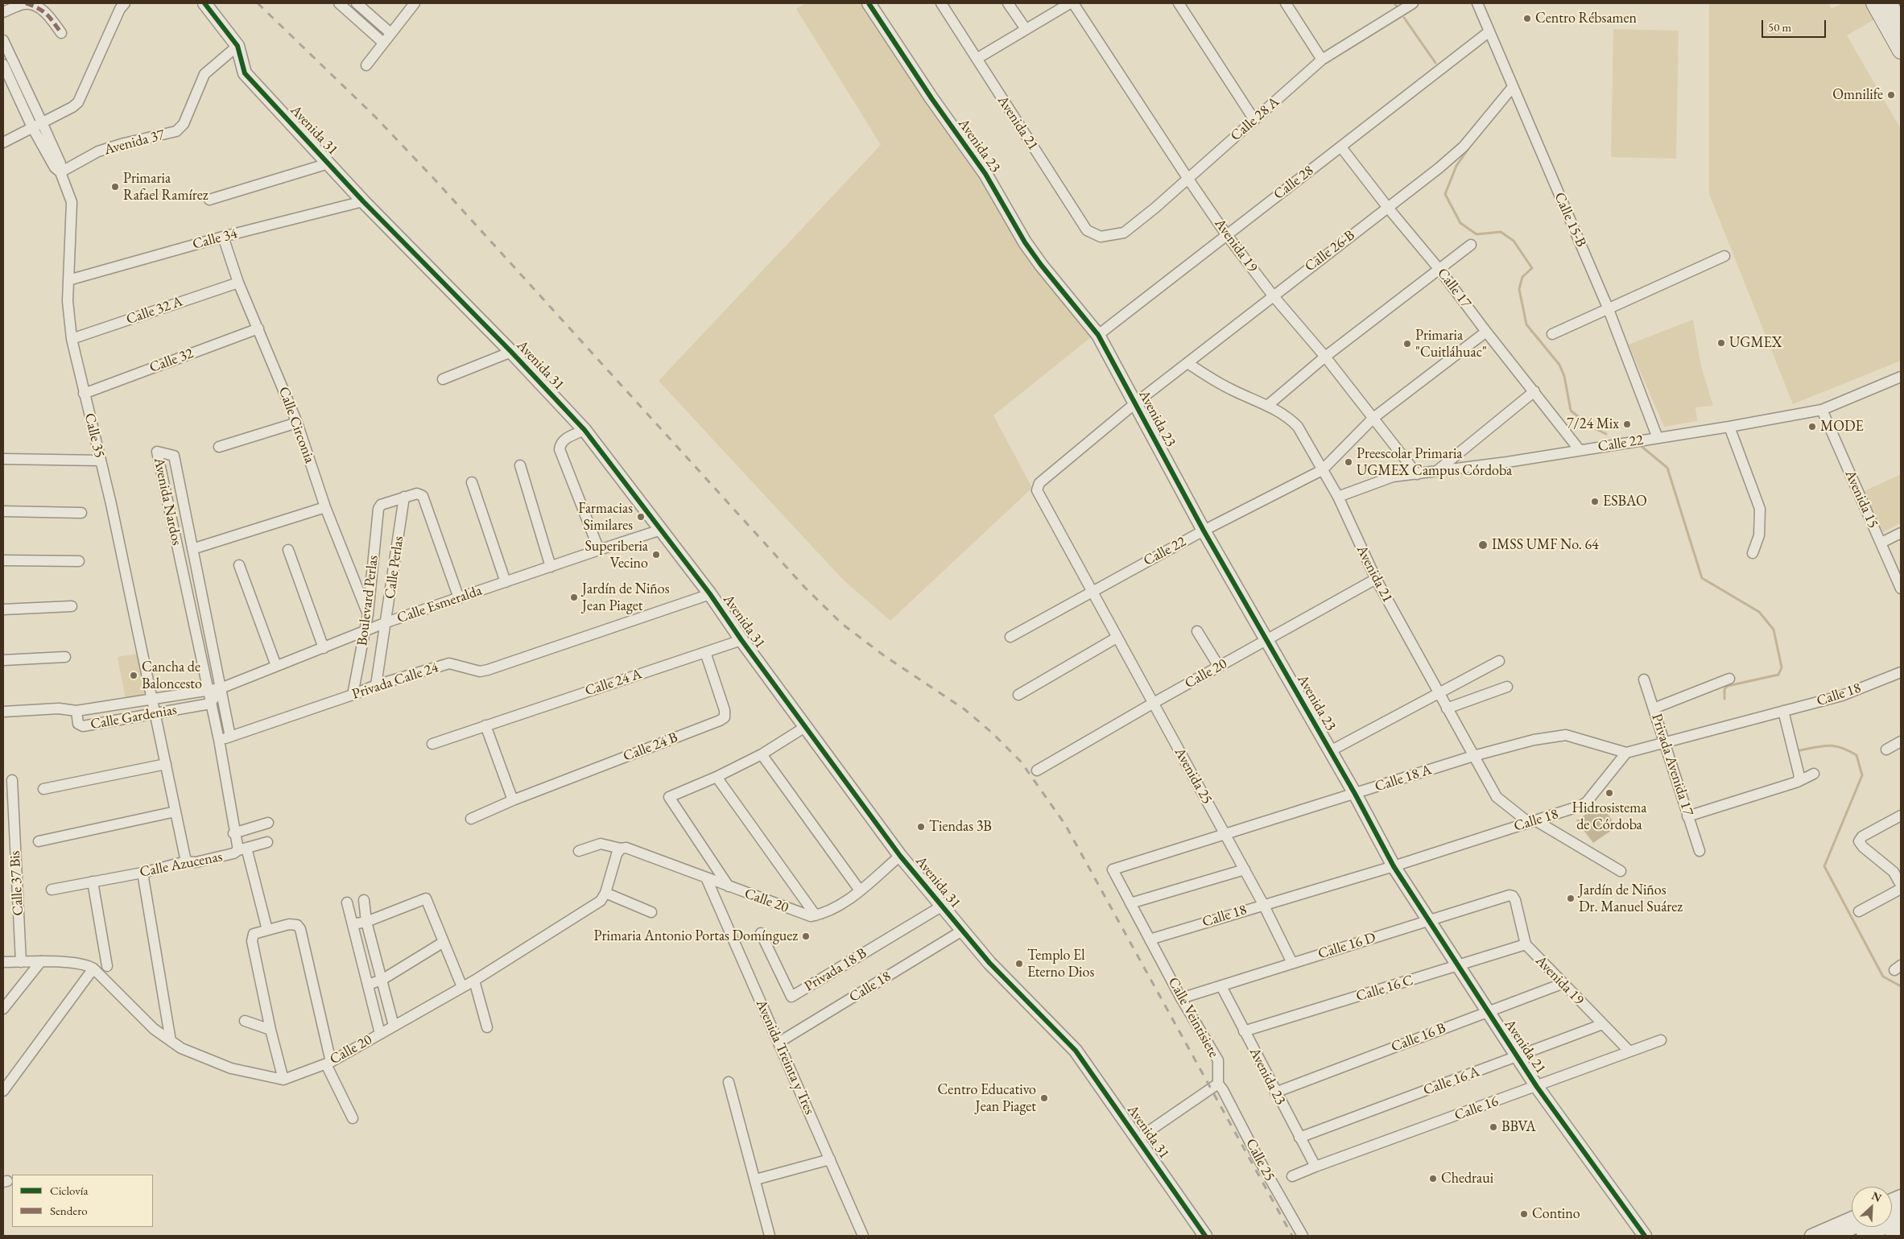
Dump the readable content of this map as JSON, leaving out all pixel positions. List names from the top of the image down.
{
  "streets": {
    "street": [
      "Calle 28 A",
      "Avenida 21",
      "Avenida 31",
      "Avenida 37",
      "Avenida 23",
      "Calle 28",
      "Calle 15-B",
      "Calle 34",
      "Avenida 19",
      "Calle 26-B",
      "Calle 17",
      "Calle 32 A",
      "Calle 32",
      "Calle Circonia",
      "Calle 35",
      "Calle 22",
      "Avenida 15",
      "Avenida Nardos",
      "Calle Perlas",
      "Boulevard Perlas",
      "Calle Esmeralda",
      "Calle 20",
      "Privada Calle 24",
      "Calle 24 A",
      "Calle 18",
      "Calle Gardenias",
      "Calle 24 B",
      "Privada Avenida 17",
      "Avenida 25",
      "Calle 18 A",
      "Calle Azucenas",
      "Calle 37 Bis",
      "Calle 16 D",
      "Privada 18 B",
      "Calle 16 C",
      "Calle Veintisiete",
      "Calle 16 B",
      "Avenida Treinta y Tres",
      "Calle 16 A",
      "Calle 16",
      "Calle 25"
    ]
  },
  "crossings": [
    ["Calle 28 A", "Avenida 21"],
    ["Calle 28 A", "Avenida 19"],
    ["Avenida 21", "Avenida 23"],
    ["Avenida 21", "Calle 26-B"],
    ["Avenida 21", "Calle 22"],
    ["Avenida 21", "Calle 20"],
    ["Avenida 21", "Calle 18"],
    ["Avenida 21", "Calle 18 A"],
    ["Avenida 21", "Calle 16 D"],
    ["Avenida 21", "Calle 16 C"],
    ["Avenida 21", "Calle 16 B"],
    ["Avenida 21", "Calle 16 A"],
    ["Avenida 21", "Calle 16"],
    ["Avenida 31", "Avenida 37"],
    ["Avenida 31", "Calle 34"],
    ["Avenida 31", "Calle Esmeralda"],
    ["Avenida 31", "Privada Calle 24"],
    ["Avenida 31", "Calle 24 A"],
    ["Avenida 31", "Calle 18"],
    ["Avenida 31", "Privada 18 B"],
    ["Avenida 37", "Calle 35"],
    ["Avenida 23", "Calle 28"],
    ["Avenida 23", "Calle 26-B"],
    ["Avenida 23", "Calle 22"],
    ["Avenida 23", "Calle 20"],
    ["Avenida 23", "Calle 18"],
    ["Avenida 23", "Calle 18 A"],
    ["Avenida 23", "Calle 16 D"],
    ["Avenida 23", "Calle 16 C"],
    ["Avenida 23", "Calle 16 B"],
    ["Avenida 23", "Calle 16 A"],
    ["Avenida 23", "Calle 16"],
    ["Calle 28", "Calle 15-B"],
    ["Calle 28", "Avenida 19"],
    ["Calle 28", "Calle 17"],
    ["Calle 15-B", "Calle 26-B"],
    ["Calle 15-B", "Calle 22"],
    ["Calle 34", "Calle Circonia"],
    ["Calle 34", "Calle 35"],
    ["Avenida 19", "Calle 26-B"],
    ["Avenida 19", "Calle 22"],
    ["Avenida 19", "Calle 16 D"],
    ["Avenida 19", "Calle 16 C"],
    ["Avenida 19", "Calle 16 B"],
    ["Avenida 19", "Calle 16 A"],
    ["Avenida 19", "Calle 16"],
    ["Calle 26-B", "Calle 17"],
    ["Calle 26-B", "Calle 22"],
    ["Calle 26-B", "Avenida 25"],
    ["Calle 17", "Calle 22"],
    ["Calle 32 A", "Calle Circonia"],
    ["Calle 32 A", "Calle 35"],
    ["Calle 32", "Calle Circonia"],
    ["Calle 32", "Calle 35"],
    ["Calle Circonia", "Boulevard Perlas"],
    ["Calle 35", "Calle Gardenias"],
    ["Calle 35", "Calle Azucenas"],
    ["Calle 22", "Avenida 15"],
    ["Calle 22", "Avenida 25"],
    ["Avenida Nardos", "Calle Esmeralda"],
    ["Avenida Nardos", "Privada Calle 24"],
    ["Avenida Nardos", "Calle Gardenias"],
    ["Avenida Nardos", "Calle Azucenas"],
    ["Calle Perlas", "Boulevard Perlas"],
    ["Calle Perlas", "Calle Esmeralda"],
    ["Calle Perlas", "Privada Calle 24"],
    ["Boulevard Perlas", "Calle Esmeralda"],
    ["Boulevard Perlas", "Privada Calle 24"],
    ["Calle Esmeralda", "Calle Gardenias"],
    ["Calle 20", "Avenida 25"],
    ["Calle 20", "Avenida Treinta y Tres"],
    ["Calle 24 A", "Calle 24 B"],
    ["Calle 18", "Privada Avenida 17"],
    ["Calle 18", "Avenida 25"],
    ["Calle 18", "Calle 18 A"],
    ["Calle 18", "Calle Veintisiete"],
    ["Calle 18", "Avenida Treinta y Tres"],
    ["Avenida 25", "Calle 18 A"],
    ["Avenida 25", "Calle 16 D"],
    ["Calle 18 A", "Calle Veintisiete"],
    ["Calle 16 D", "Calle Veintisiete"],
    ["Calle Veintisiete", "Calle 25"]
  ],
  "places": [
    "Centro Rébsamen",
    "Omnilife",
    "Primaria Rafael Ramírez",
    "UGMEX",
    "Primaria \"Cuitláhuac\"",
    "7/24 Mix",
    "MODE",
    "Preescolar Primaria UGMEX Campus Córdoba",
    "ESBAO",
    "Farmacias Similares",
    "IMSS UMF No. 64",
    "Superiberia Vecino",
    "Jardín de Niños Jean Piaget",
    "Cancha de Baloncesto",
    "Hidrosistema de Córdoba",
    "Tiendas 3B",
    "Jardín de Niños Dr. Manuel Suárez",
    "Primaria Antonio Portas Domínguez",
    "Templo El Eterno Dios",
    "Centro Educativo Jean Piaget",
    "BBVA",
    "Chedraui",
    "Contino"
  ],
  "legend": ["Ciclovía", "Sendero"],
  "scale_bar": "50 m",
  "north": "top right"
}
